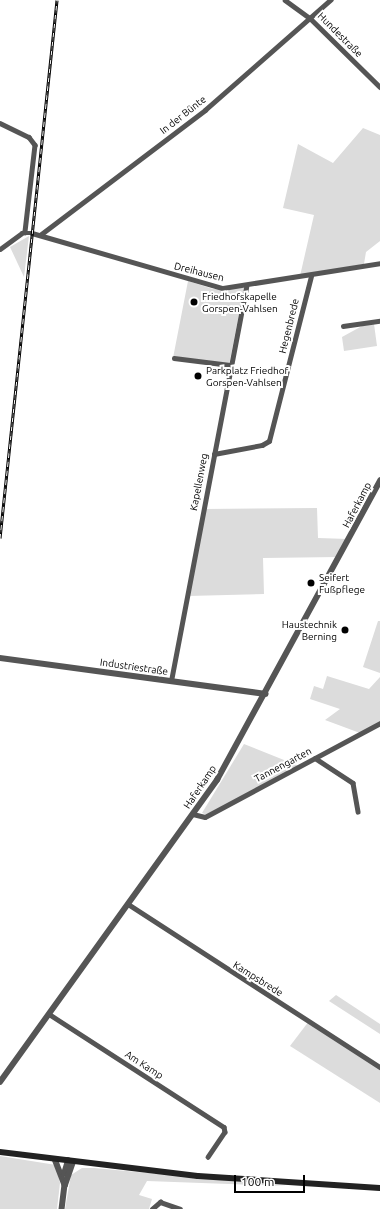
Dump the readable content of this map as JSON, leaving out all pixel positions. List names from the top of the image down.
{
  "streets": {
    "street": [
      "Hundestraße",
      "In der Bünte",
      "Dreihausen",
      "Hegenbrede",
      "Kapellenweg",
      "Haferkamp",
      "Industriestraße",
      "Tannengarten",
      "Kampsbrede",
      "Am Kamp"
    ]
  },
  "crossings": [
    ["Hundestraße", "In der Bünte"],
    ["In der Bünte", "Dreihausen"],
    ["Dreihausen", "Hegenbrede"],
    ["Dreihausen", "Kapellenweg"],
    ["Hegenbrede", "Kapellenweg"],
    ["Kapellenweg", "Industriestraße"],
    ["Haferkamp", "Industriestraße"],
    ["Haferkamp", "Tannengarten"],
    ["Haferkamp", "Kampsbrede"],
    ["Haferkamp", "Am Kamp"]
  ],
  "places": [
    "Friedhofskapelle Gorspen-Vahlsen",
    "Parkplatz Friedhof Gorspen-Vahlsen",
    "Seifert Fußpflege",
    "Haustechnik Berning"
  ],
  "scale_bar": "100 m"
}
